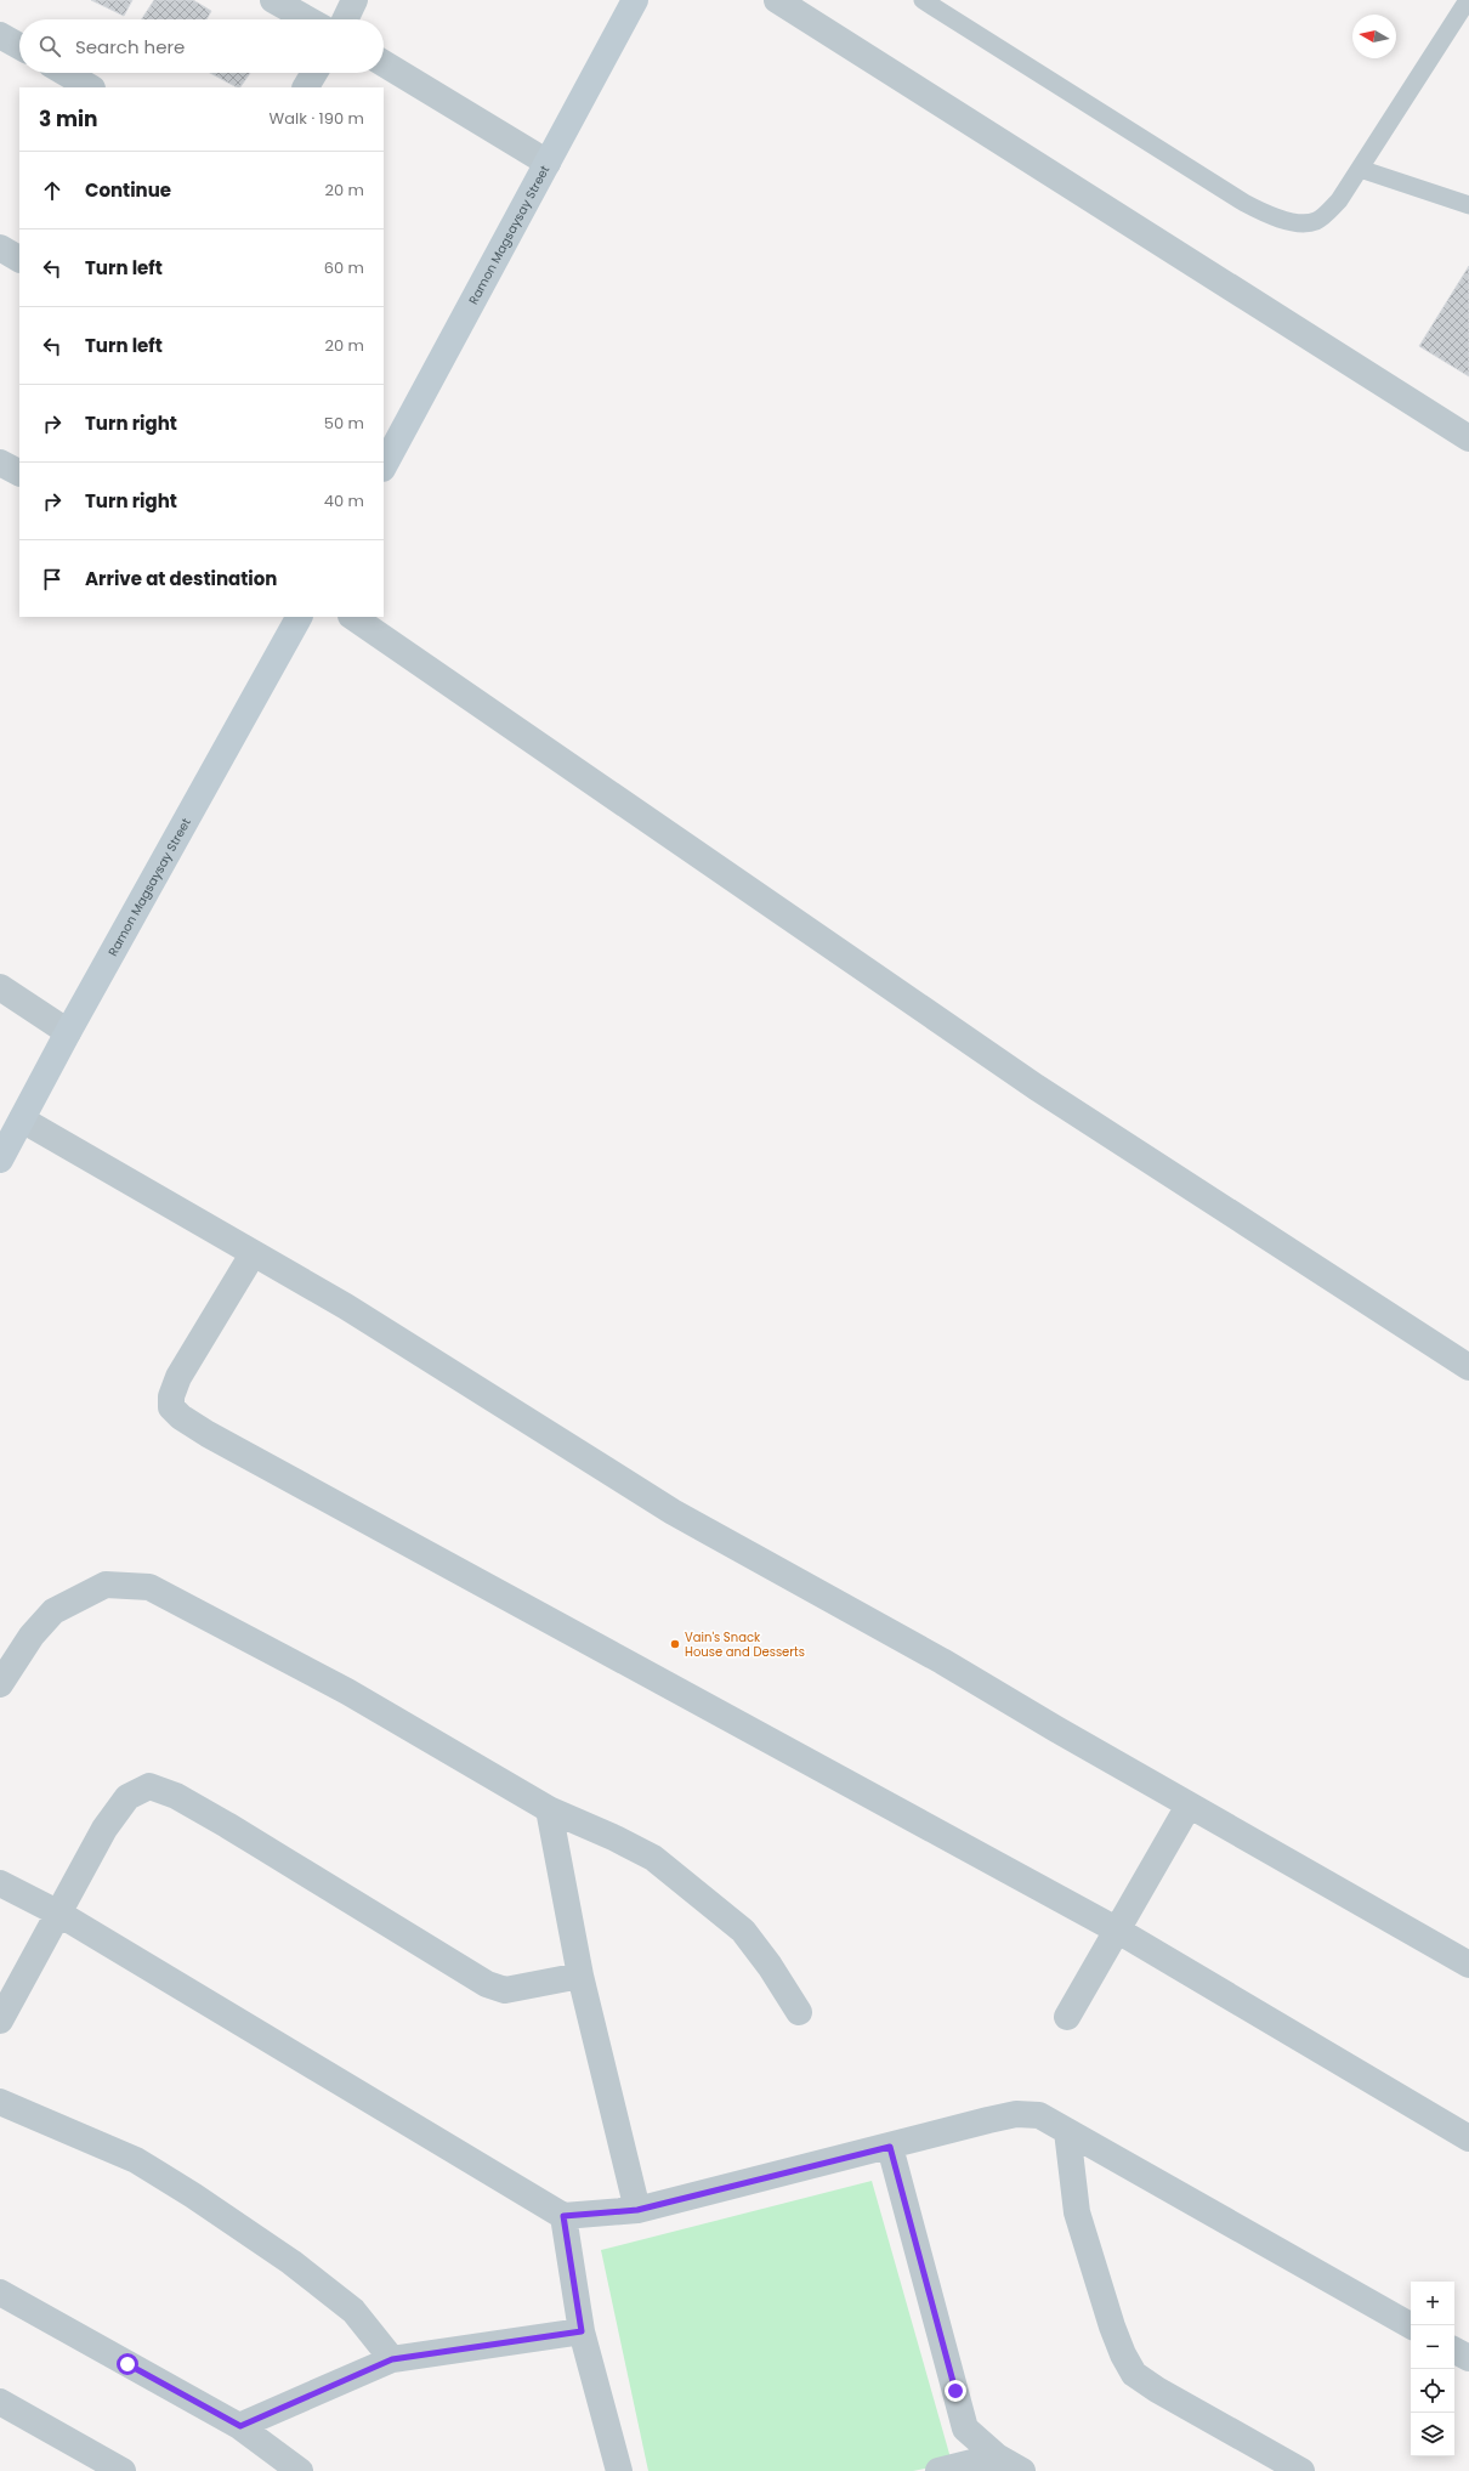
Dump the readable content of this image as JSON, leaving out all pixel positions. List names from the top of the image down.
{
  "streets": {
    "main road": ["Ramon Magsaysay Street"]
  },
  "places": ["Vain's Snack House and Desserts"],
  "north": "left",
  "page": {
    "search": "Search here",
    "heading": ["3 min", "Walk · 190 m"],
    "list": [
      ["Continue", "20 m"],
      ["Turn left", "60 m"],
      ["Turn left", "20 m"],
      ["Turn right", "50 m"],
      ["Turn right", "40 m"],
      "Arrive at destination"
    ],
    "map_buttons": ["+", "−"]
  }
}
